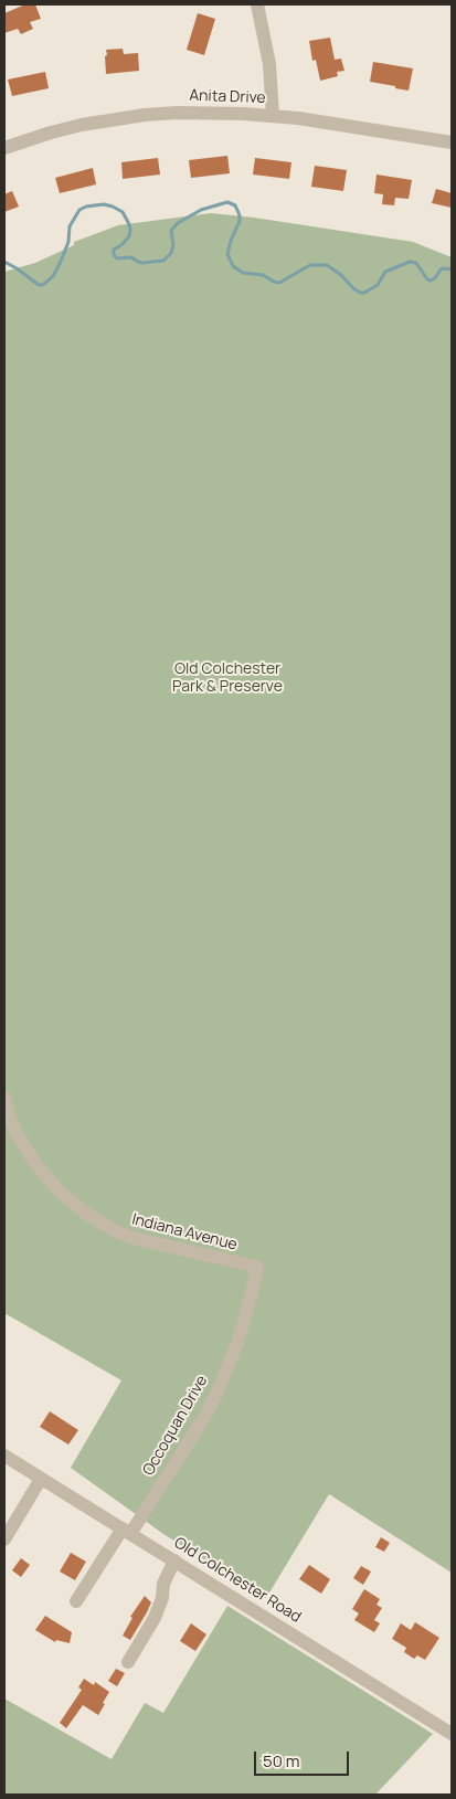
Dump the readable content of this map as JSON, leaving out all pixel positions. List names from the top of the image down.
{
  "streets": {
    "street": [
      "Anita Drive",
      "Indiana Avenue",
      "Occoquan Drive",
      "Old Colchester Road"
    ]
  },
  "crossings": [
    ["Indiana Avenue", "Occoquan Drive"],
    ["Occoquan Drive", "Old Colchester Road"]
  ],
  "parks": ["Old Colchester Park & Preserve"],
  "scale_bar": "50 m"
}
